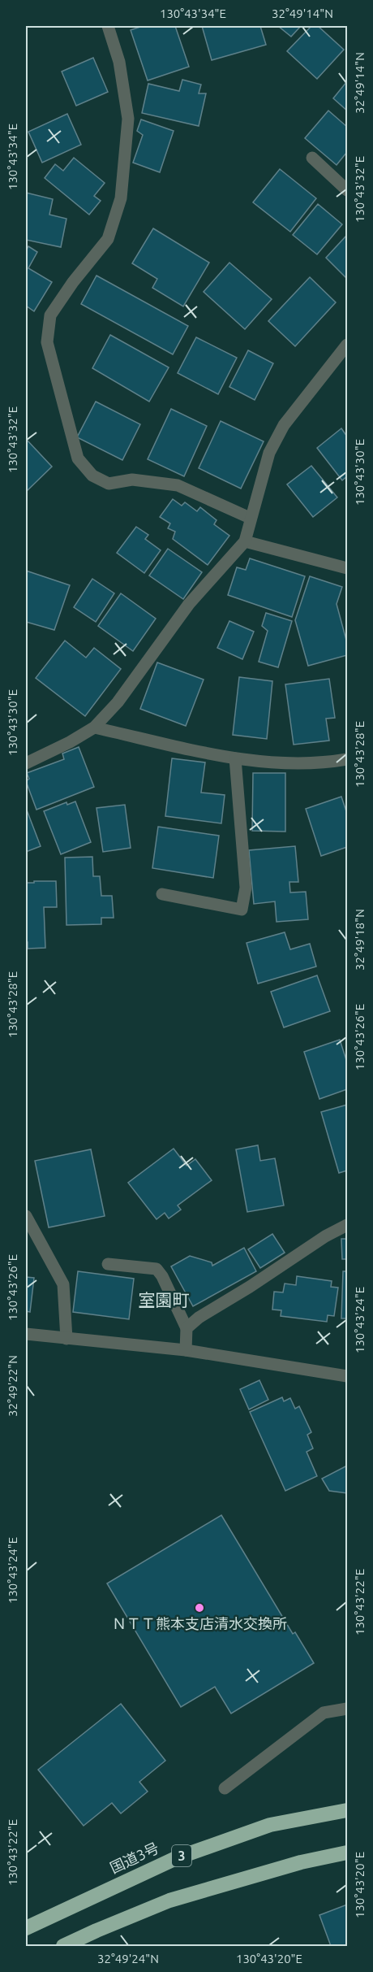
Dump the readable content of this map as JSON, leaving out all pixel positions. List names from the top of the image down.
{
  "streets": {
    "highway": ["3", "国道3号"]
  },
  "districts": ["室園町"],
  "places": ["ＮＴＴ熊本支店清水交換所"],
  "coordinates": [
    "130°43'34\"E",
    "32°49'14\"N",
    "130°43'32\"E",
    "130°43'30\"E",
    "130°43'28\"E",
    "32°49'18\"N",
    "130°43'26\"E",
    "130°43'24\"E",
    "32°49'22\"N",
    "130°43'22\"E",
    "130°43'20\"E",
    "32°49'24\"N"
  ]
}
